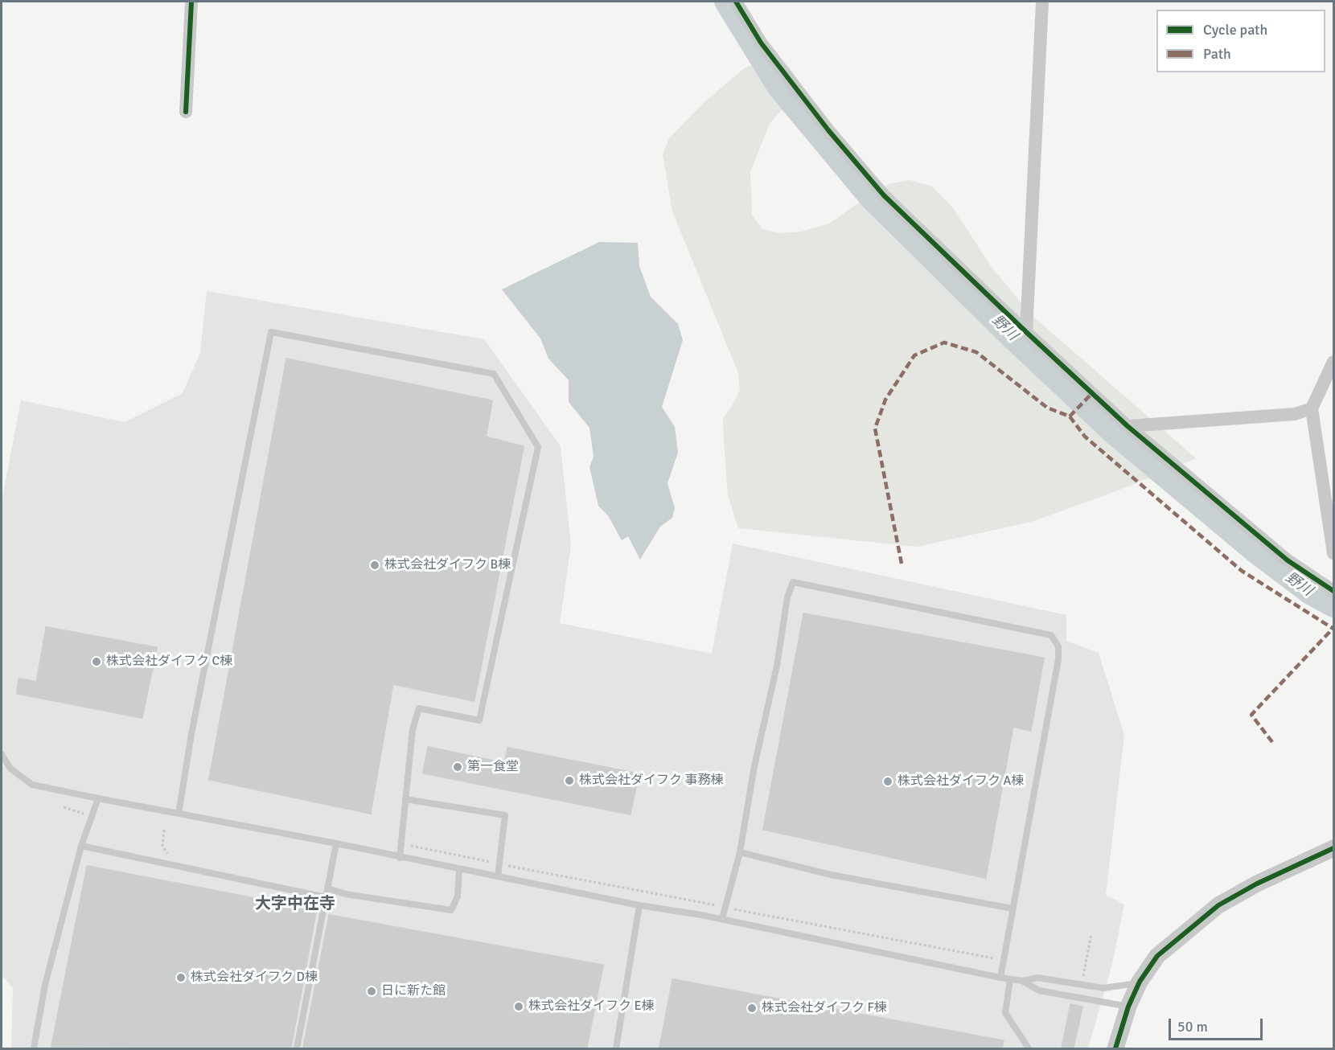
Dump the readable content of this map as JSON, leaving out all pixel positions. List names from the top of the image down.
{
  "districts": ["大字中在寺"],
  "water": ["野川"],
  "places": [
    "株式会社ダイフク B棟",
    "株式会社ダイフク C棟",
    "第一食堂",
    "株式会社ダイフク 事務棟",
    "株式会社ダイフク A棟",
    "株式会社ダイフク D棟",
    "日に新た館",
    "株式会社ダイフク E棟",
    "株式会社ダイフク F棟"
  ],
  "legend": ["Cycle path", "Path"],
  "scale_bar": "50 m"
}
